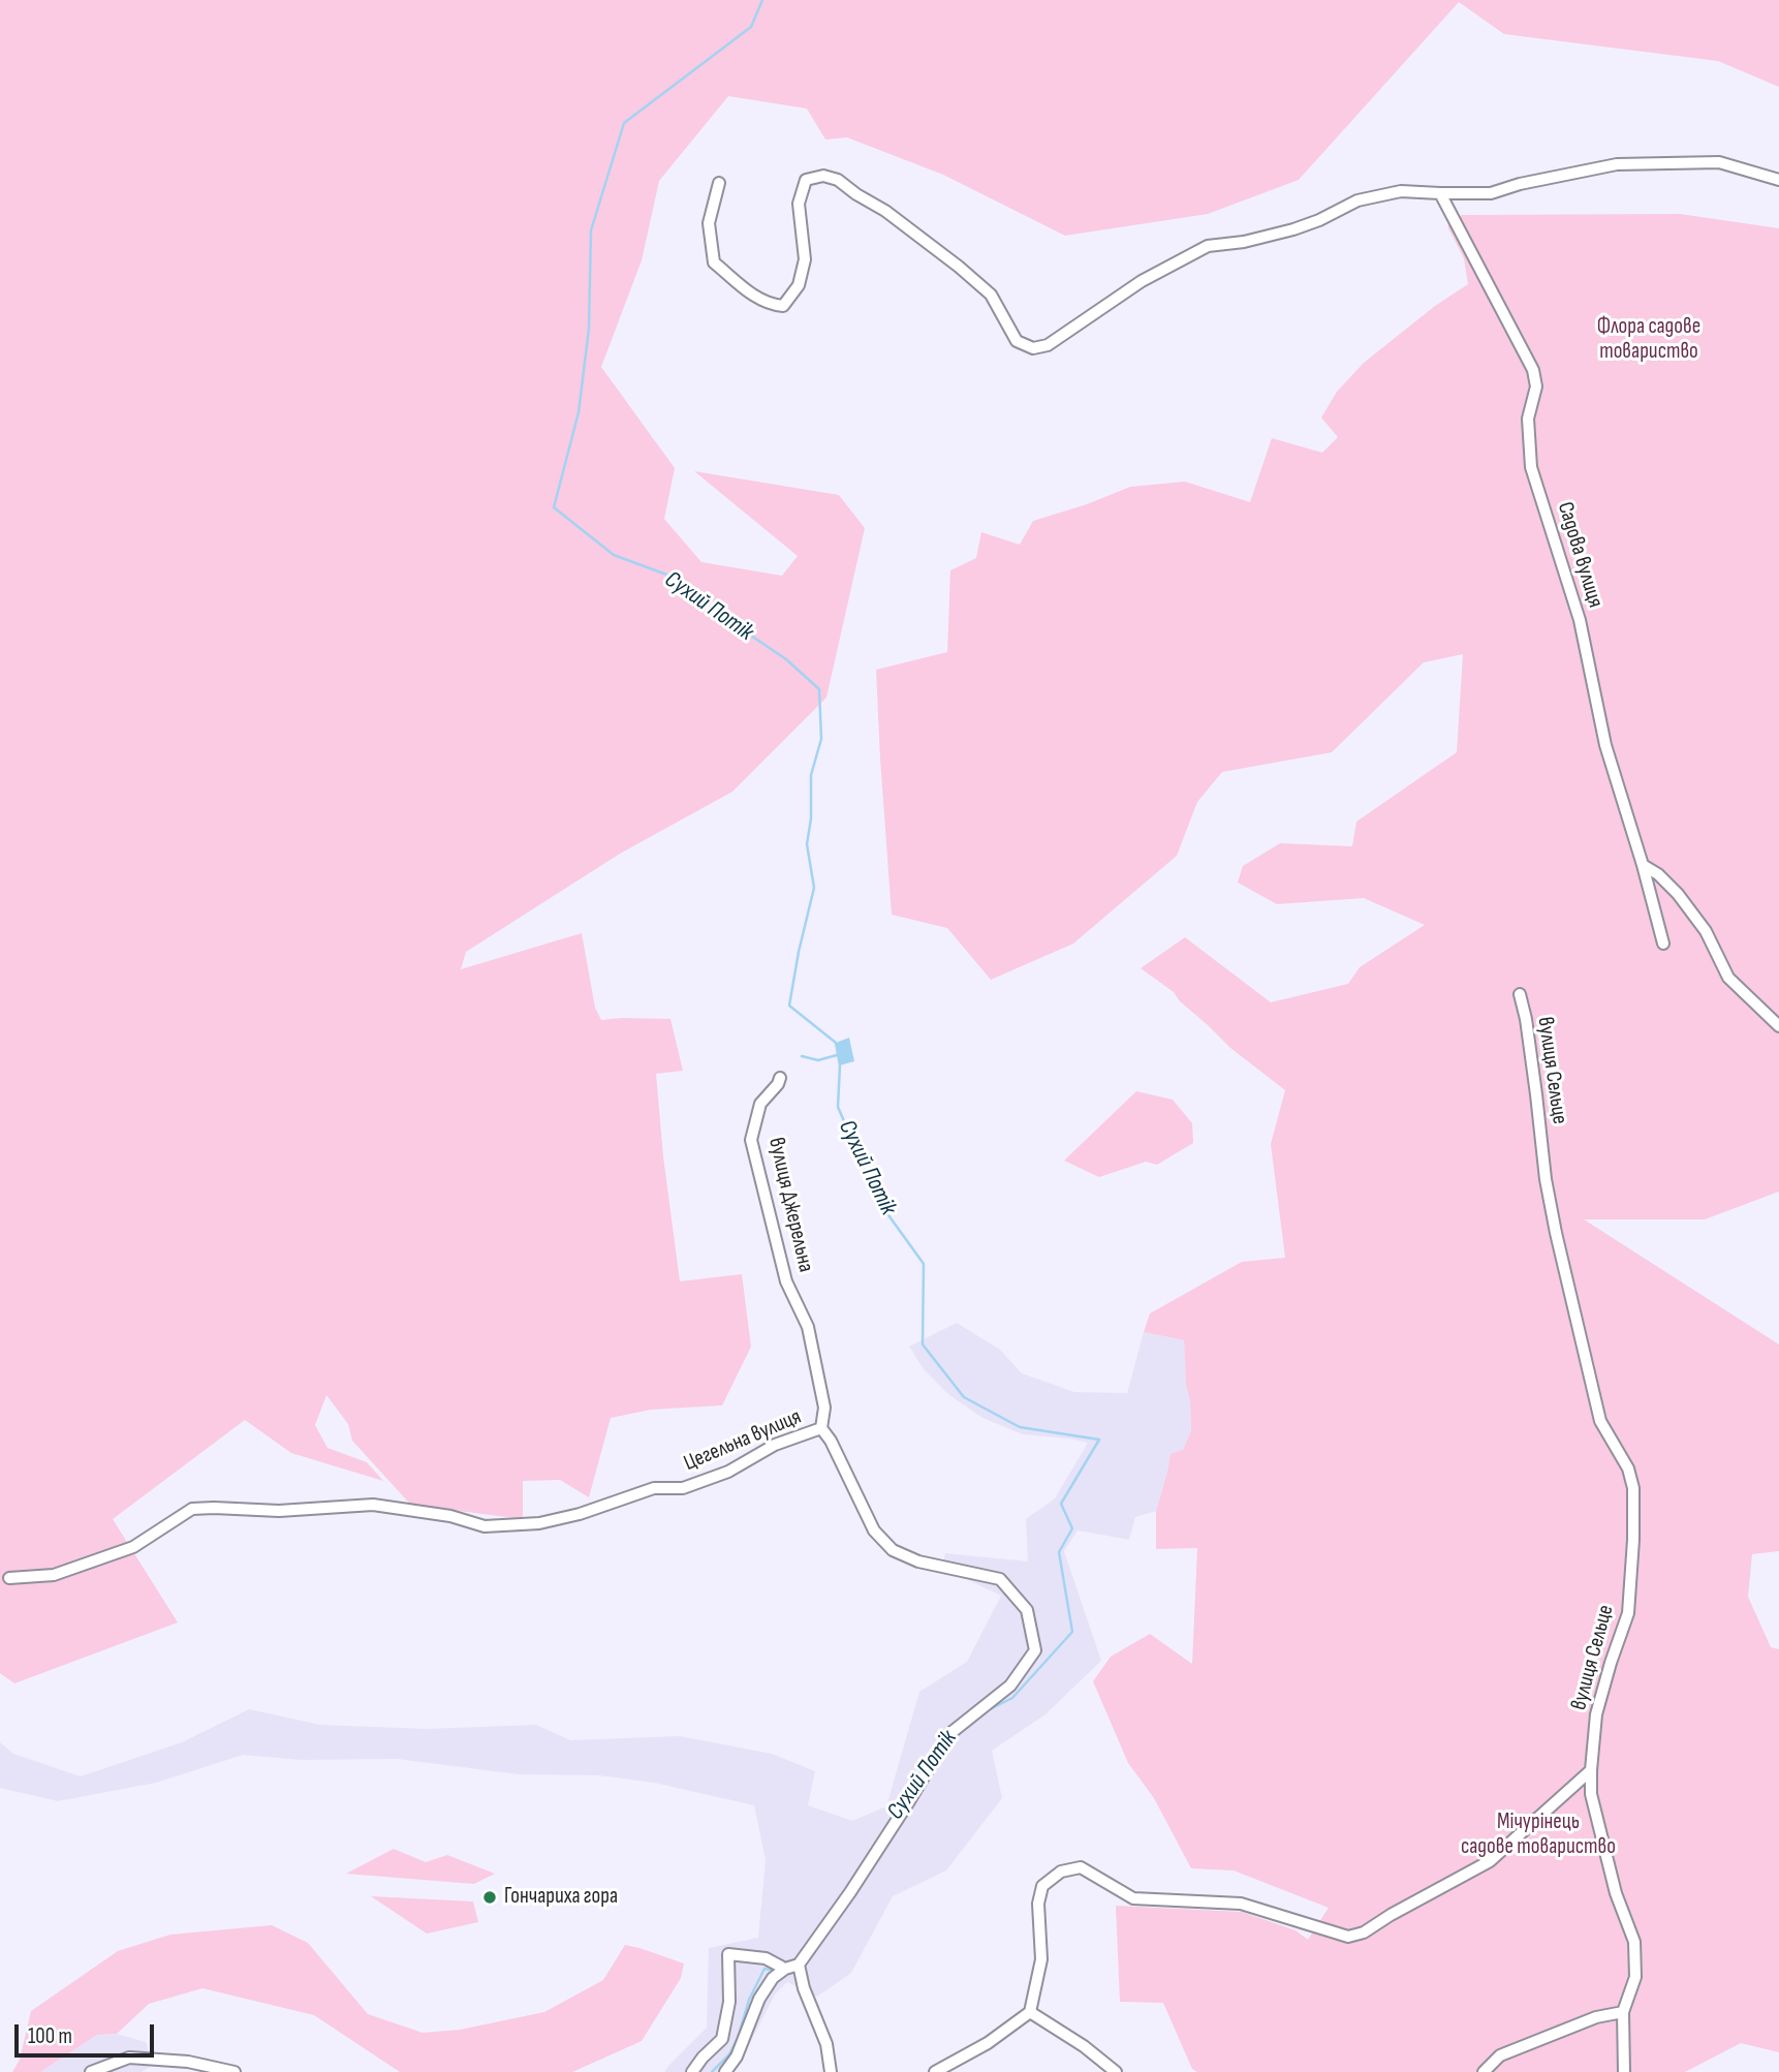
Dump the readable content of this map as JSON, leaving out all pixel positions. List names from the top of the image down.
{
  "streets": {
    "street": [
      "Садова вулиця",
      "вулиця Сельце",
      "вулиця Джерельна",
      "Цегельна вулиця"
    ]
  },
  "crossings": [
    ["вулиця Джерельна", "Цегельна вулиця"]
  ],
  "water": ["Сухий Потік"],
  "parks": ["Флора садове товариство", "Мічурінець садове товариство"],
  "places": ["Гончариха гора"],
  "scale_bar": "100 m"
}
